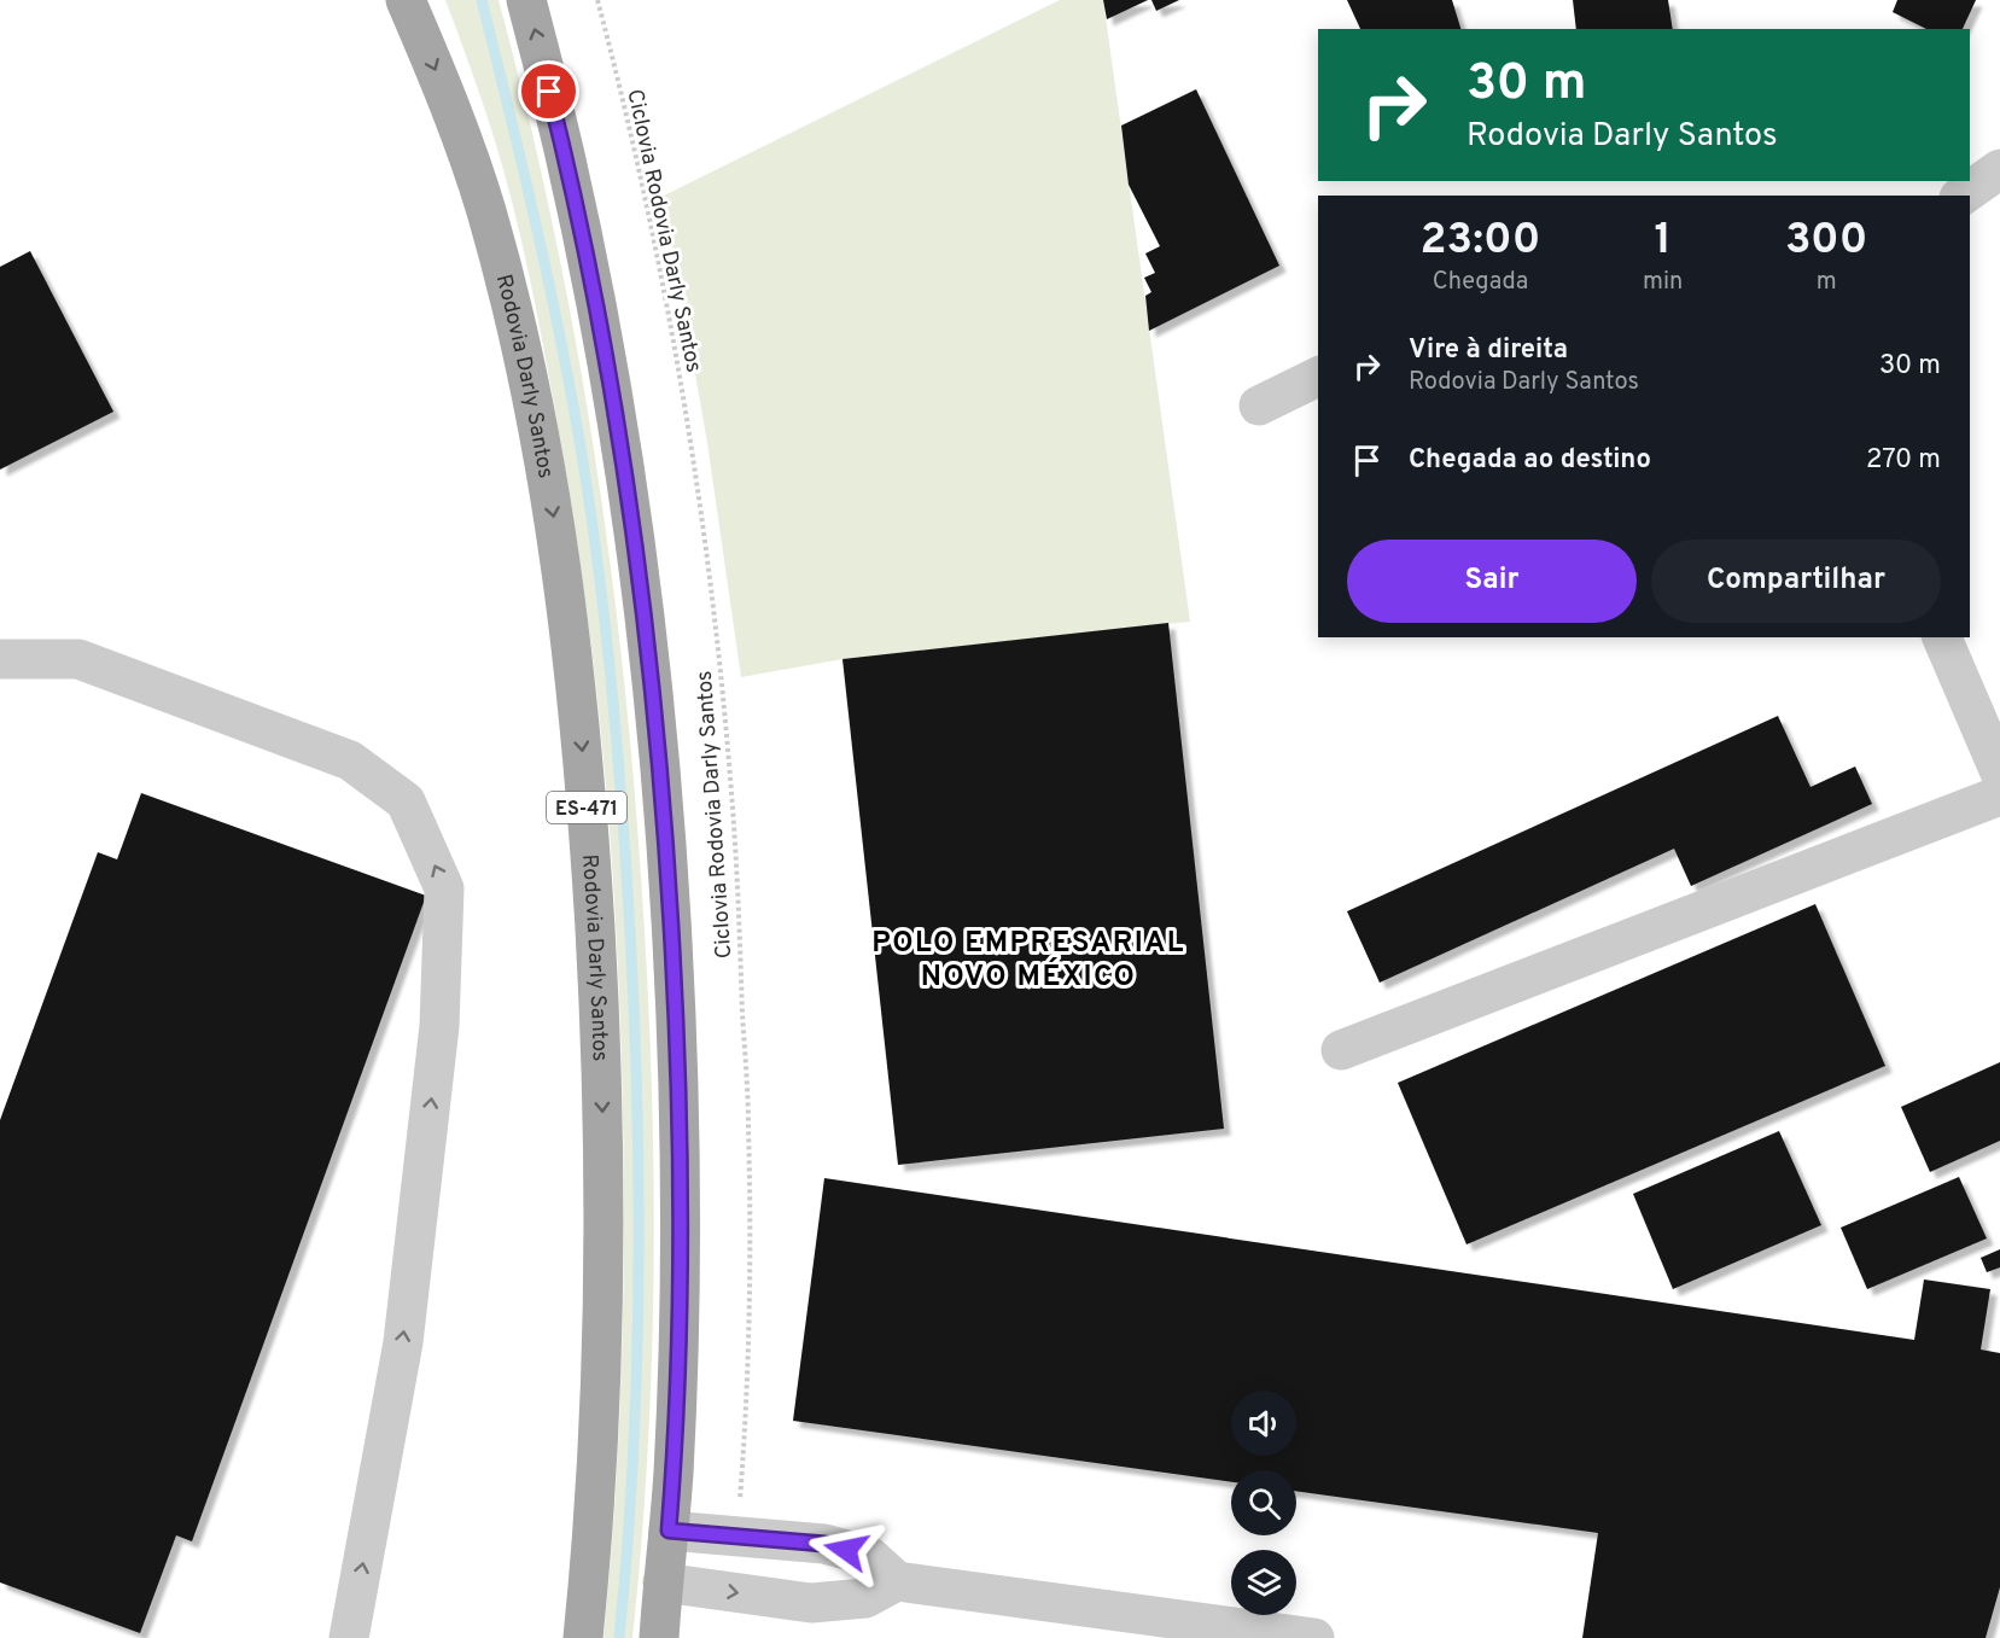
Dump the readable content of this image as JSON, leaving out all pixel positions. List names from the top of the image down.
{
  "streets": {
    "main road": ["Rodovia Darly Santos", "ES-471"],
    "path": ["Ciclovia Rodovia Darly Santos"]
  },
  "districts": ["POLO EMPRESARIAL NOVO MÉXICO"],
  "page": {
    "turn": ["30 m", "Rodovia Darly Santos"],
    "eta": [
      "23:00",
      "Chegada",
      "1",
      "min",
      "300",
      "m"
    ],
    "list": [
      {
        "name": "Vire à direita",
        "note": "Rodovia Darly Santos",
        "value": "30 m"
      },
      {
        "name": "Chegada ao destino",
        "value": "270 m"
      }
    ],
    "buttons": ["Sair", "Compartilhar"]
  }
}
